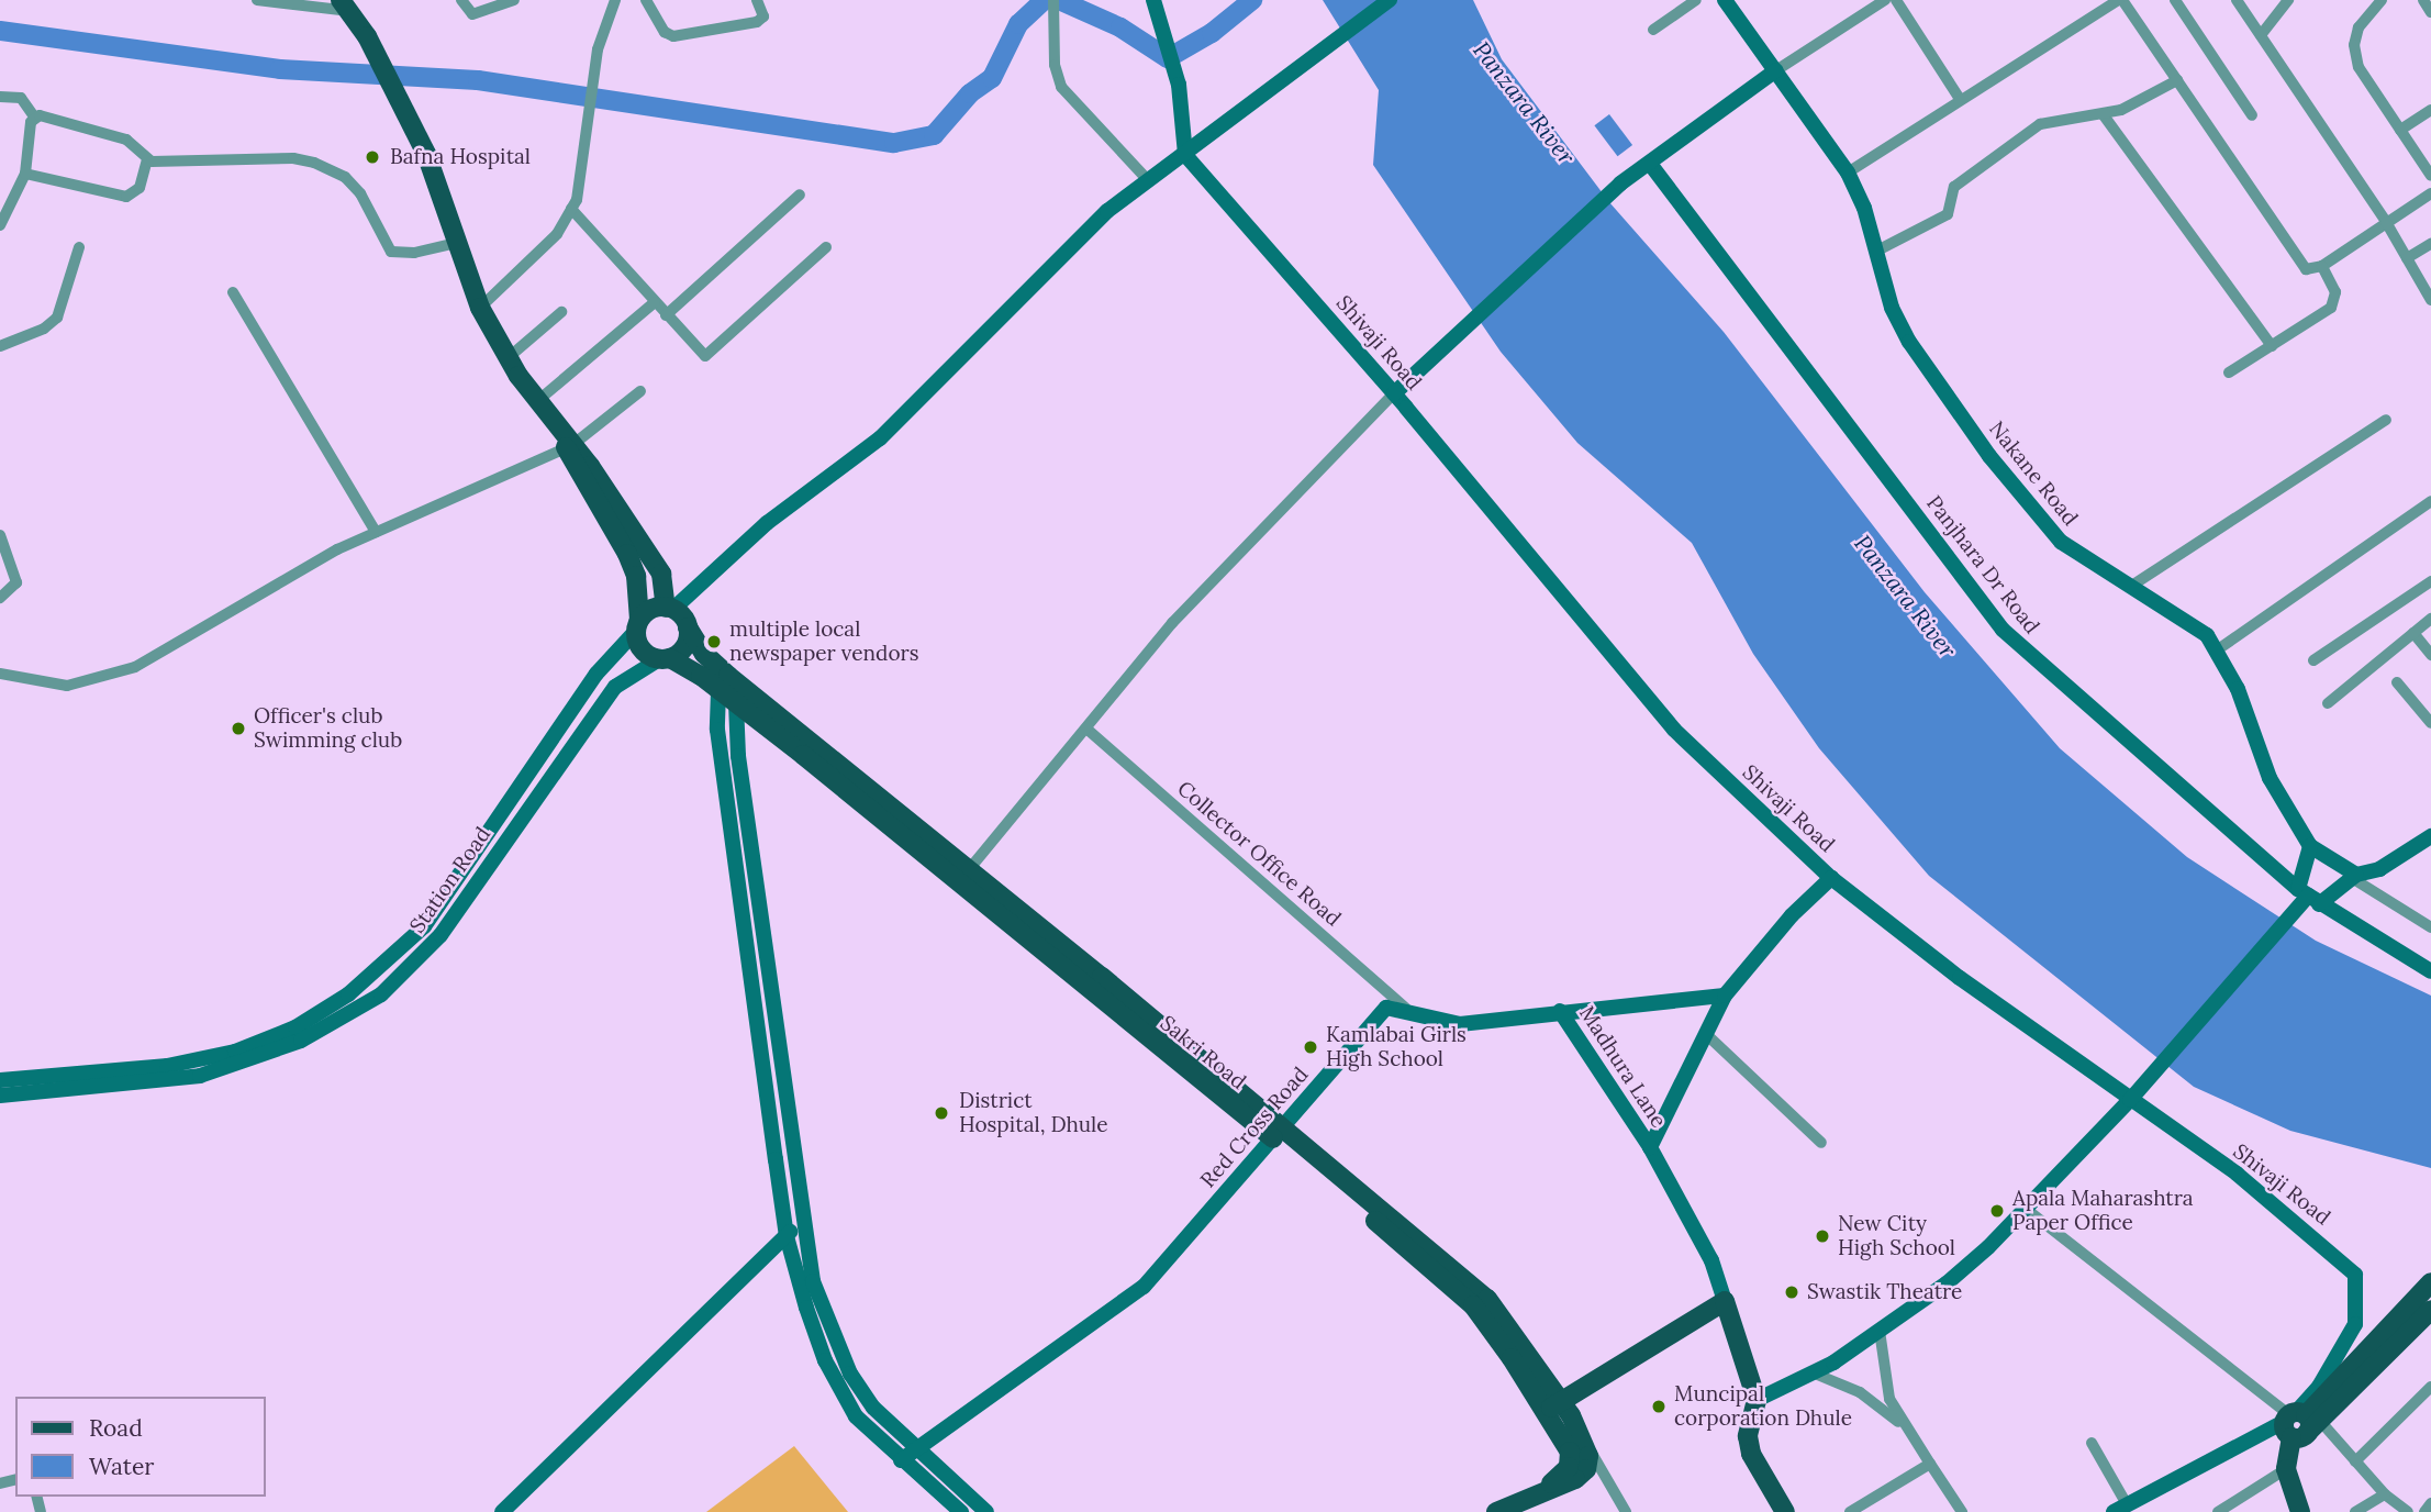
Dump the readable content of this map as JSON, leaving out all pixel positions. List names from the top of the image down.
{
  "streets": {
    "street": [
      "Shivaji Road",
      "Nakane Road",
      "Panjhara Dr Road",
      "Collector Office Road",
      "Station Road",
      "Madhura Lane",
      "Red Cross Road"
    ]
  },
  "crossings": [
    ["Collector Office Road", "Red Cross Road"]
  ],
  "water": ["Panzara River"],
  "places": [
    "Bafna Hospital",
    "multiple local newspaper vendors",
    "Officer's club Swimming club",
    "Kamlabai Girls High School",
    "District Hospital, Dhule",
    "Apala Maharashtra Paper Office",
    "New City High School",
    "Swastik Theatre",
    "Muncipal corporation Dhule"
  ],
  "legend": ["Road", "Water"]
}
